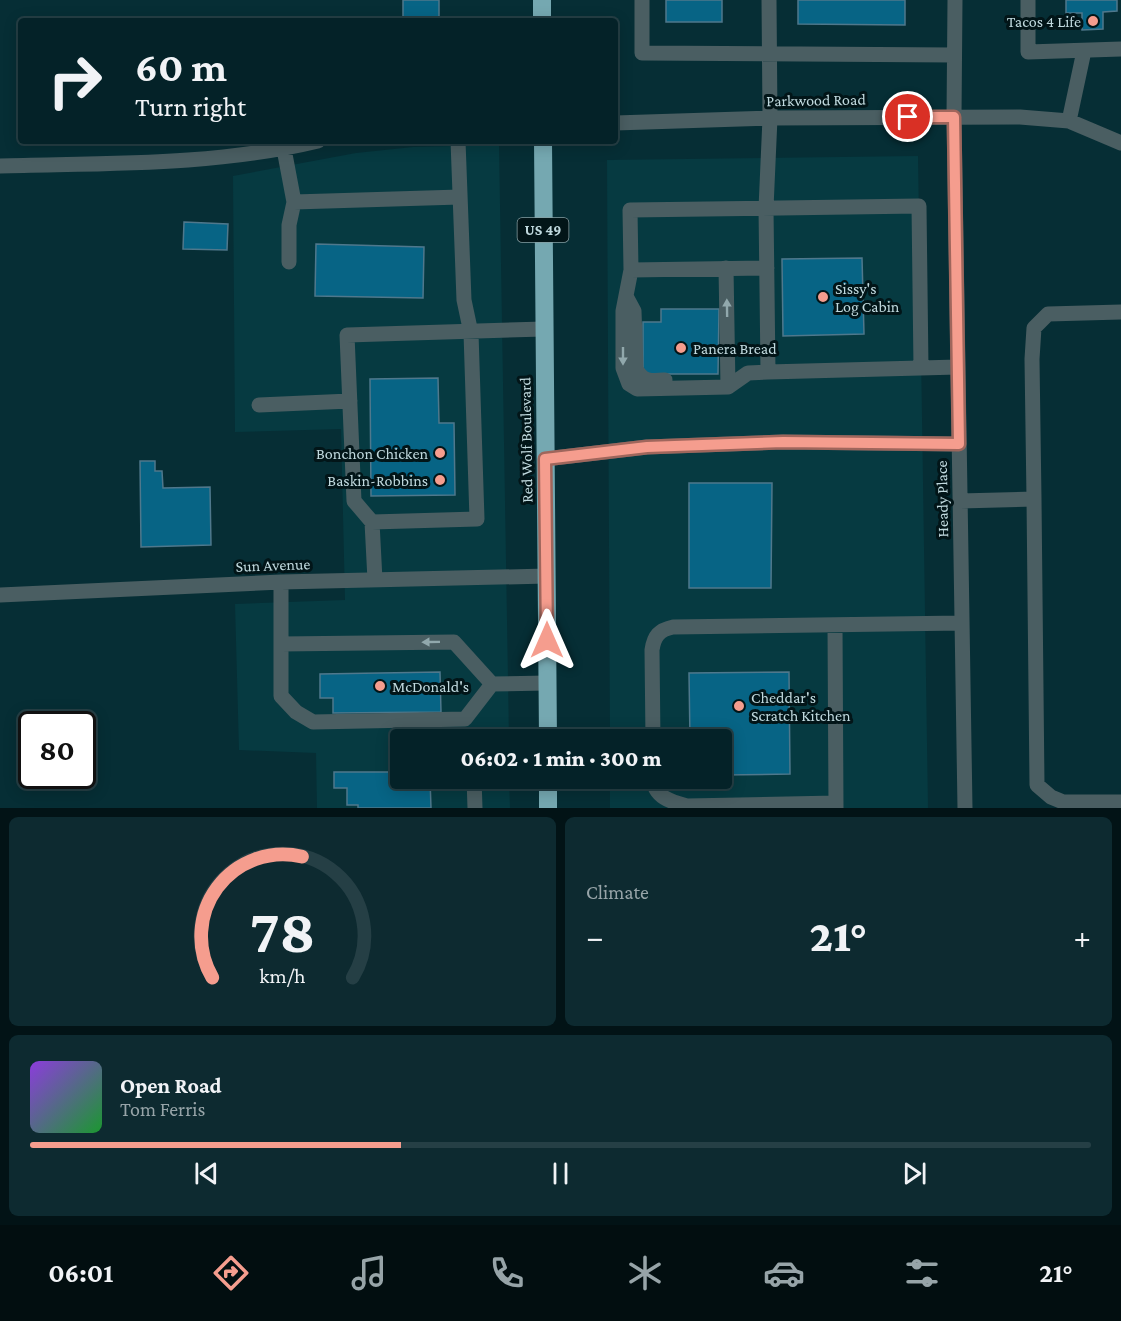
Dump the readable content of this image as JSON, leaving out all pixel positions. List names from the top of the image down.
{
  "streets": {
    "highway": ["US 49", "Red Wolf Boulevard"],
    "street": ["Parkwood Road", "Heady Place", "Sun Avenue"]
  },
  "crossings": [
    ["Parkwood Road", "Heady Place"],
    ["Red Wolf Boulevard", "Sun Avenue"]
  ],
  "places": [
    "Tacos 4 Life",
    "Sissy's Log Cabin",
    "Panera Bread",
    "Bonchon Chicken",
    "Baskin-Robbins",
    "McDonald's",
    "Cheddar's Scratch Kitchen"
  ],
  "page": {
    "turn": ["60 m", "Turn right"],
    "limit": "80",
    "trip": "06:02 · 1 min · 300 m",
    "tile": "Climate",
    "heat": ["−", "21°", "+"],
    "song": ["Open Road", "Tom Ferris"],
    "tabs": ["06:01", "21°"],
    "gauge": ["78", "km/h"]
  }
}
